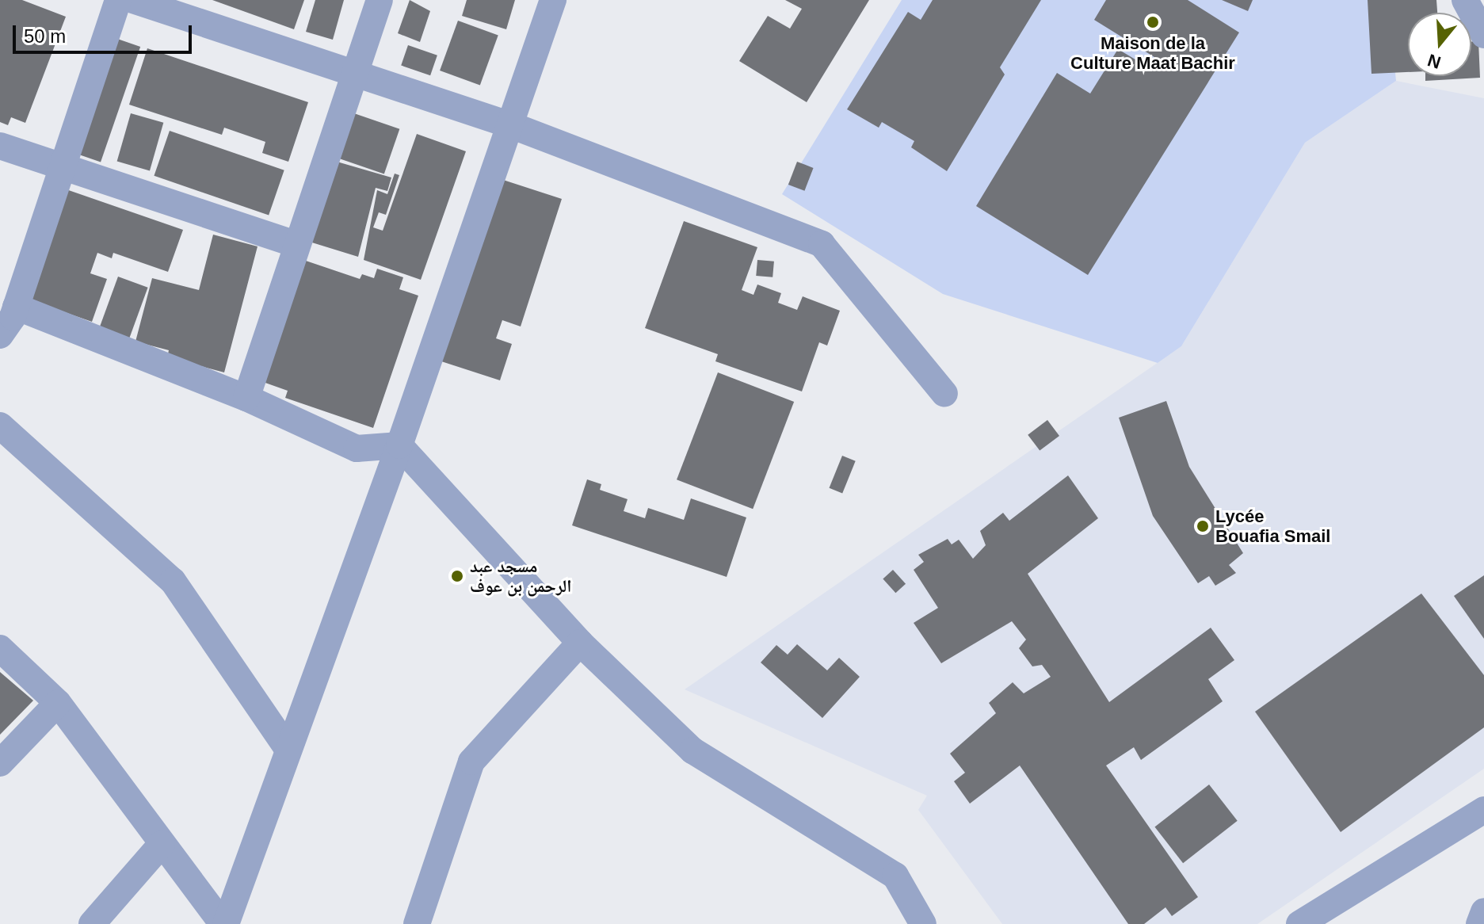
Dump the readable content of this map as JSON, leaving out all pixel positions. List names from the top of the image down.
{
  "places": ["Maison de la Culture Maat Bachir", "Lycée Bouafia Smail", "مسجد عبد الرحمن بن عوف"],
  "scale_bar": "50 m",
  "north": "bottom"
}
